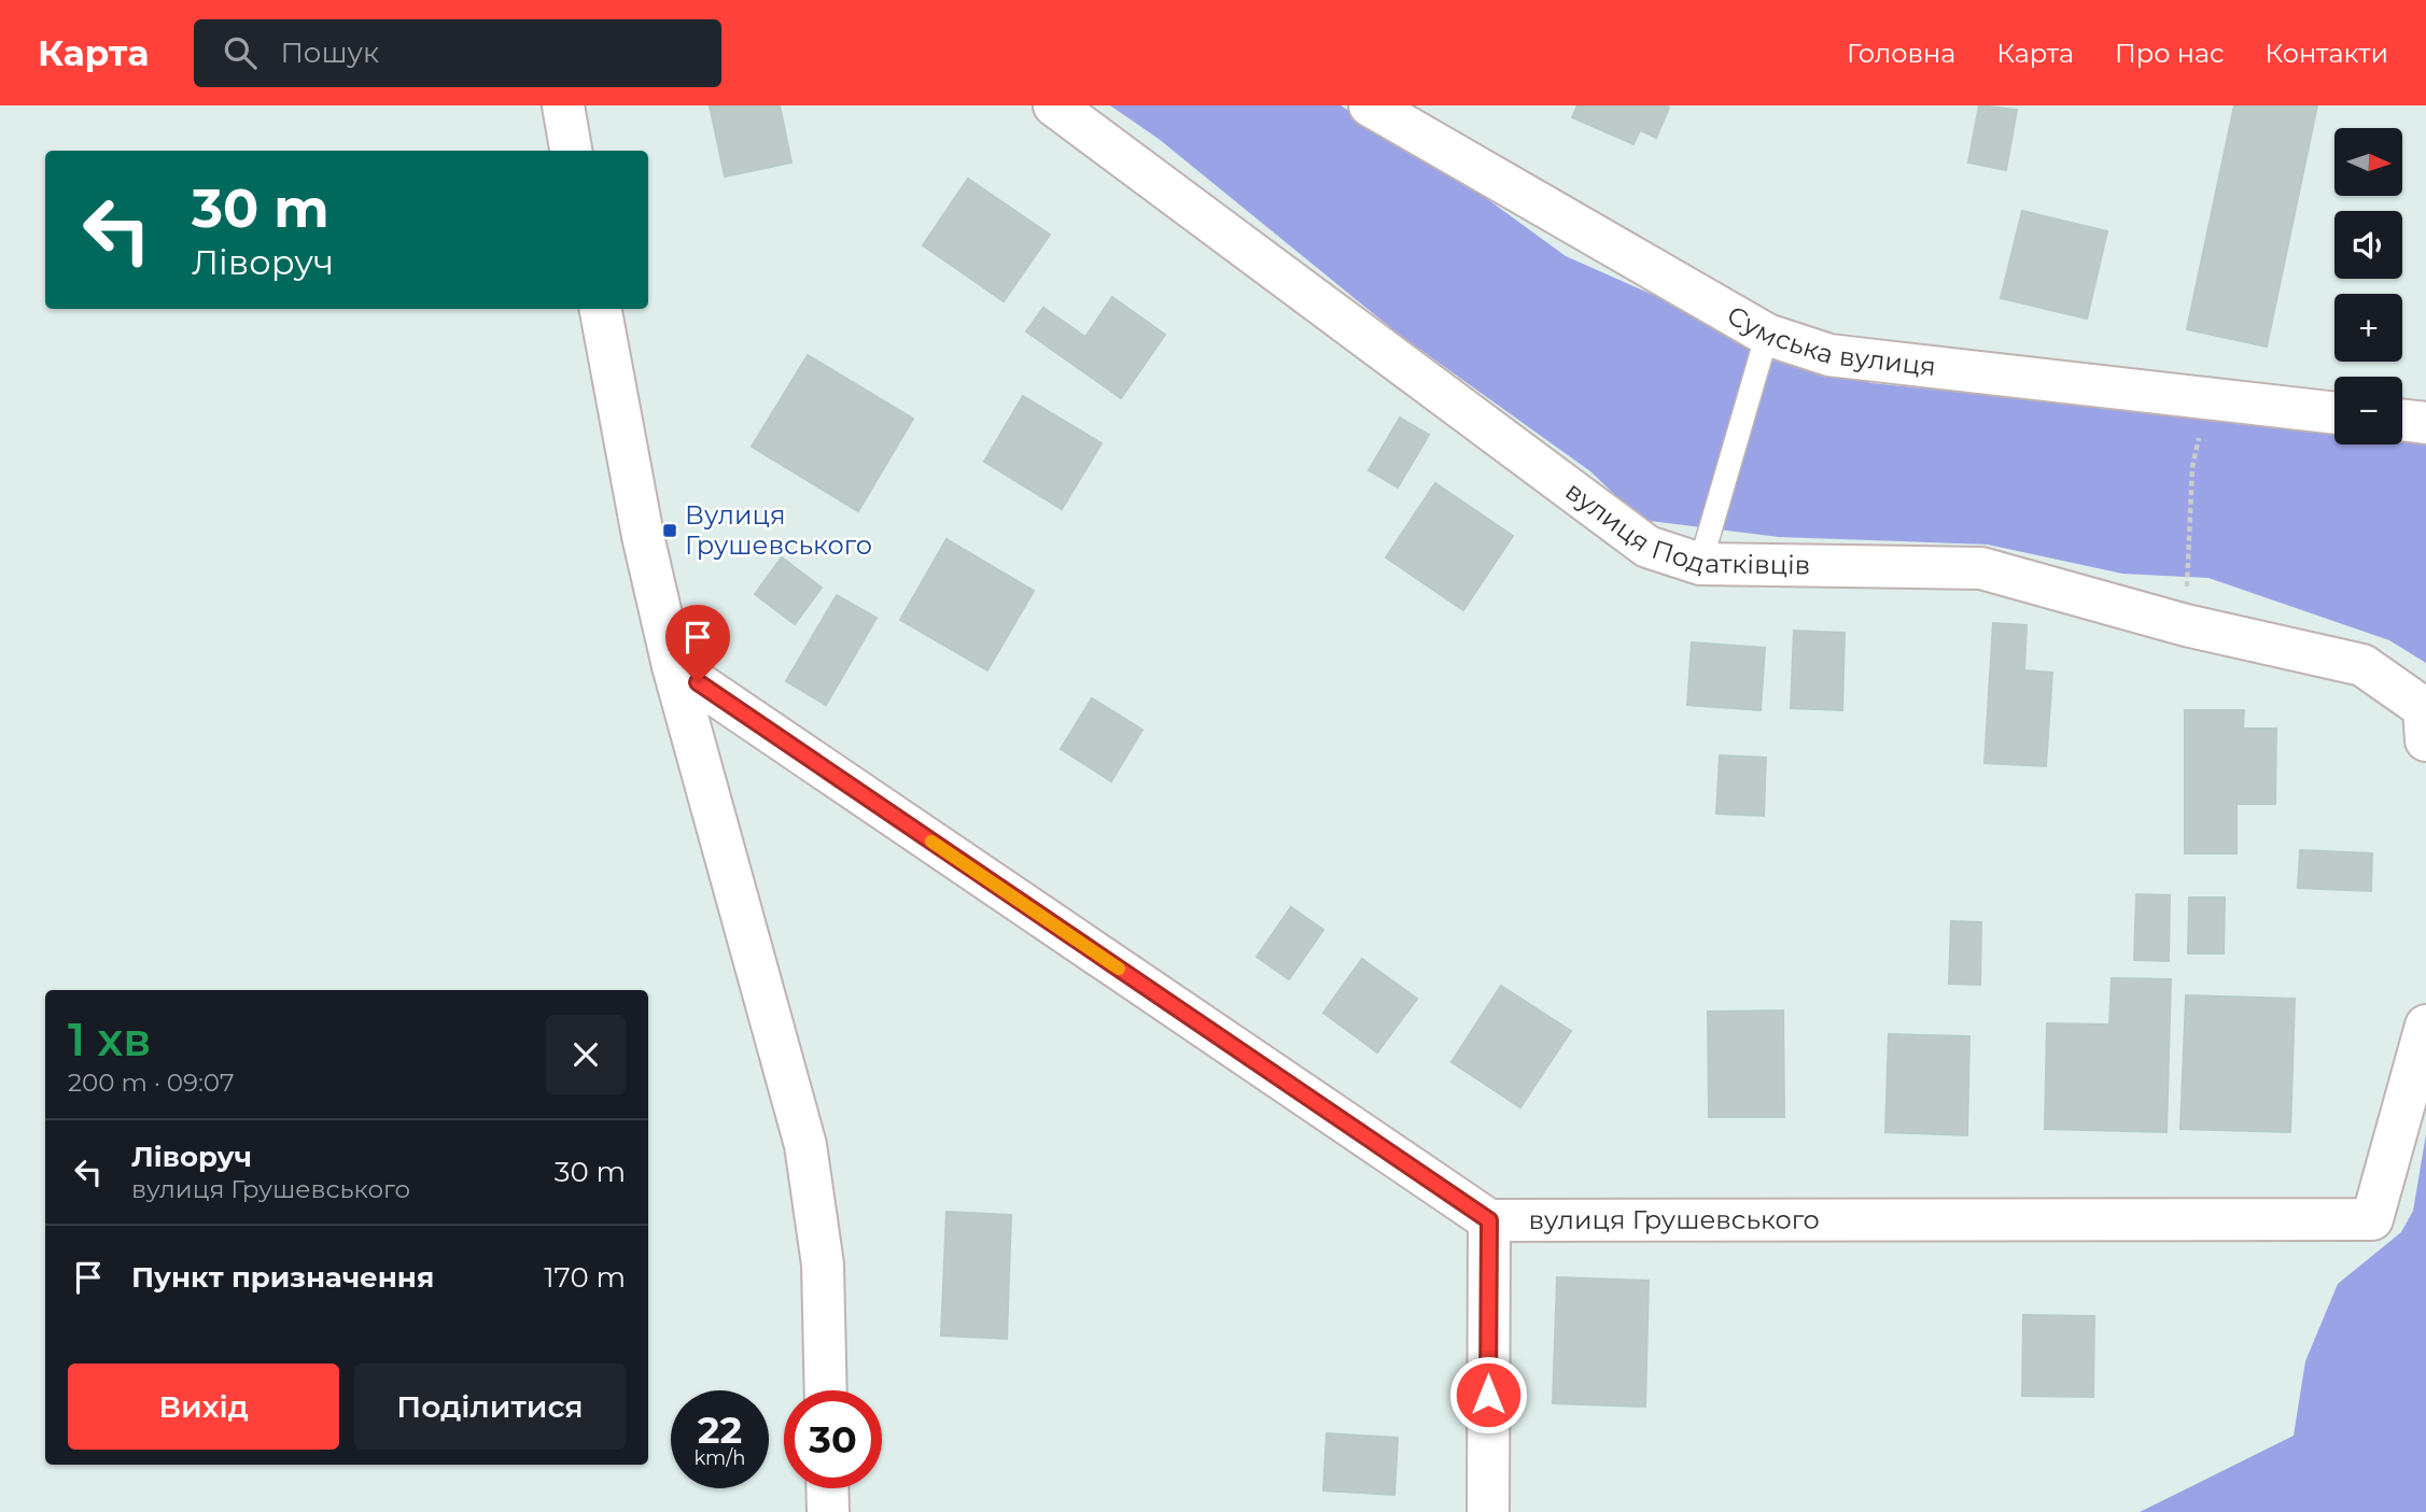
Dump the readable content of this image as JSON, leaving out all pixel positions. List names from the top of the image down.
{
  "streets": {
    "street": ["Сумська вулиця", "вулиця Податківців", "вулиця Грушевського"]
  },
  "places": {
    "transit": ["Вулиця Грушевського"]
  },
  "north": "right",
  "page": {
    "header": "Карта",
    "search": "Пошук",
    "nav": [
      "Головна",
      "Карта",
      "Про нас",
      "Контакти"
    ],
    "map_buttons": ["+", "−"],
    "turn": ["30 m", "Ліворуч"],
    "heading": ["1 хв", "200 m · 09:07"],
    "list": [
      {
        "name": "Ліворуч",
        "note": "вулиця Грушевського",
        "value": "30 m"
      },
      {
        "name": "Пункт призначення",
        "value": "170 m"
      }
    ],
    "buttons": ["Вихід", "Поділитися"],
    "speed": "22 km/h",
    "limit": "30"
  }
}
